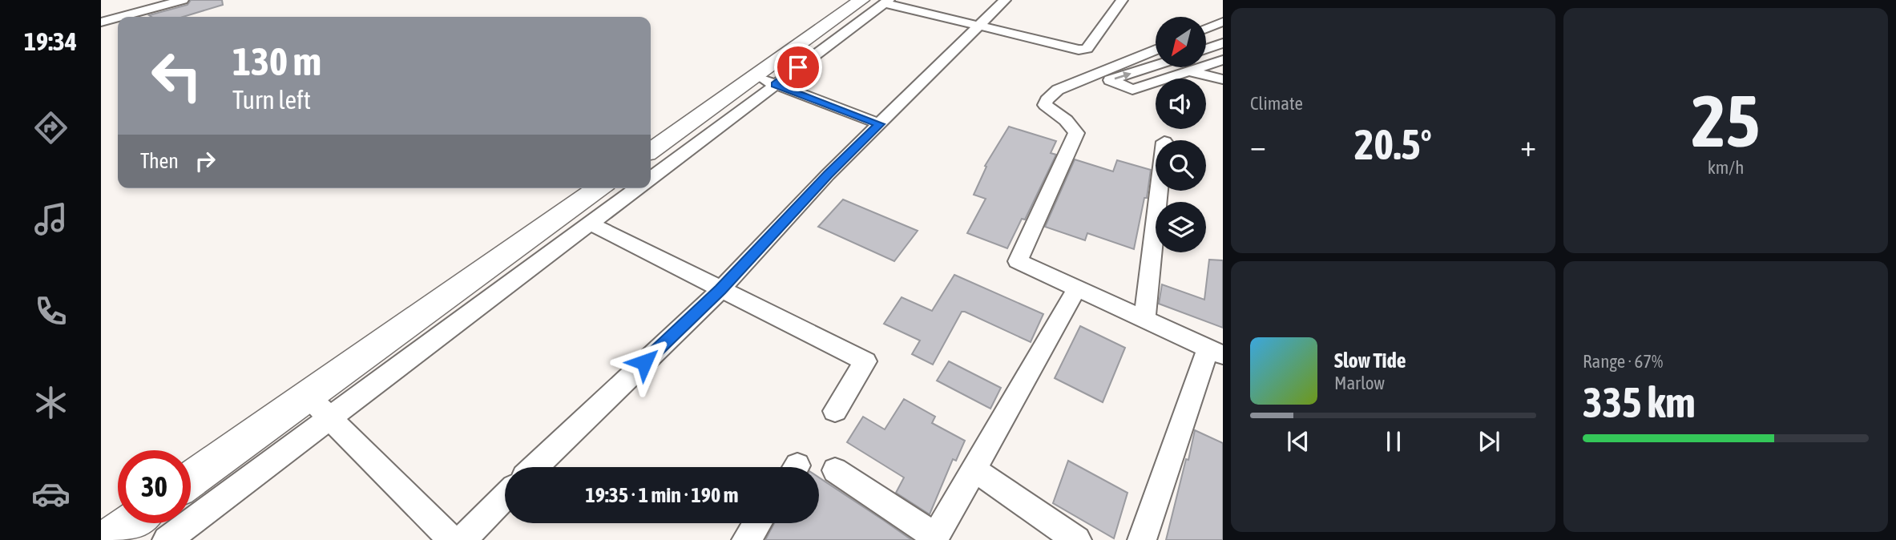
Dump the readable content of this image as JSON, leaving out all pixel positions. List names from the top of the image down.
{
  "north": "bottom left",
  "page": {
    "tabs": "19:34",
    "tile": [
      "Climate",
      ["25", "km/h"],
      ["Range · 67%", "335 km"]
    ],
    "turn": ["130 m", "Turn left"],
    "heat": ["−", "20.5°", "+"],
    "then": "Then",
    "song": ["Slow Tide", "Marlow"],
    "limit": "30",
    "trip": "19:35 · 1 min · 190 m"
  }
}
